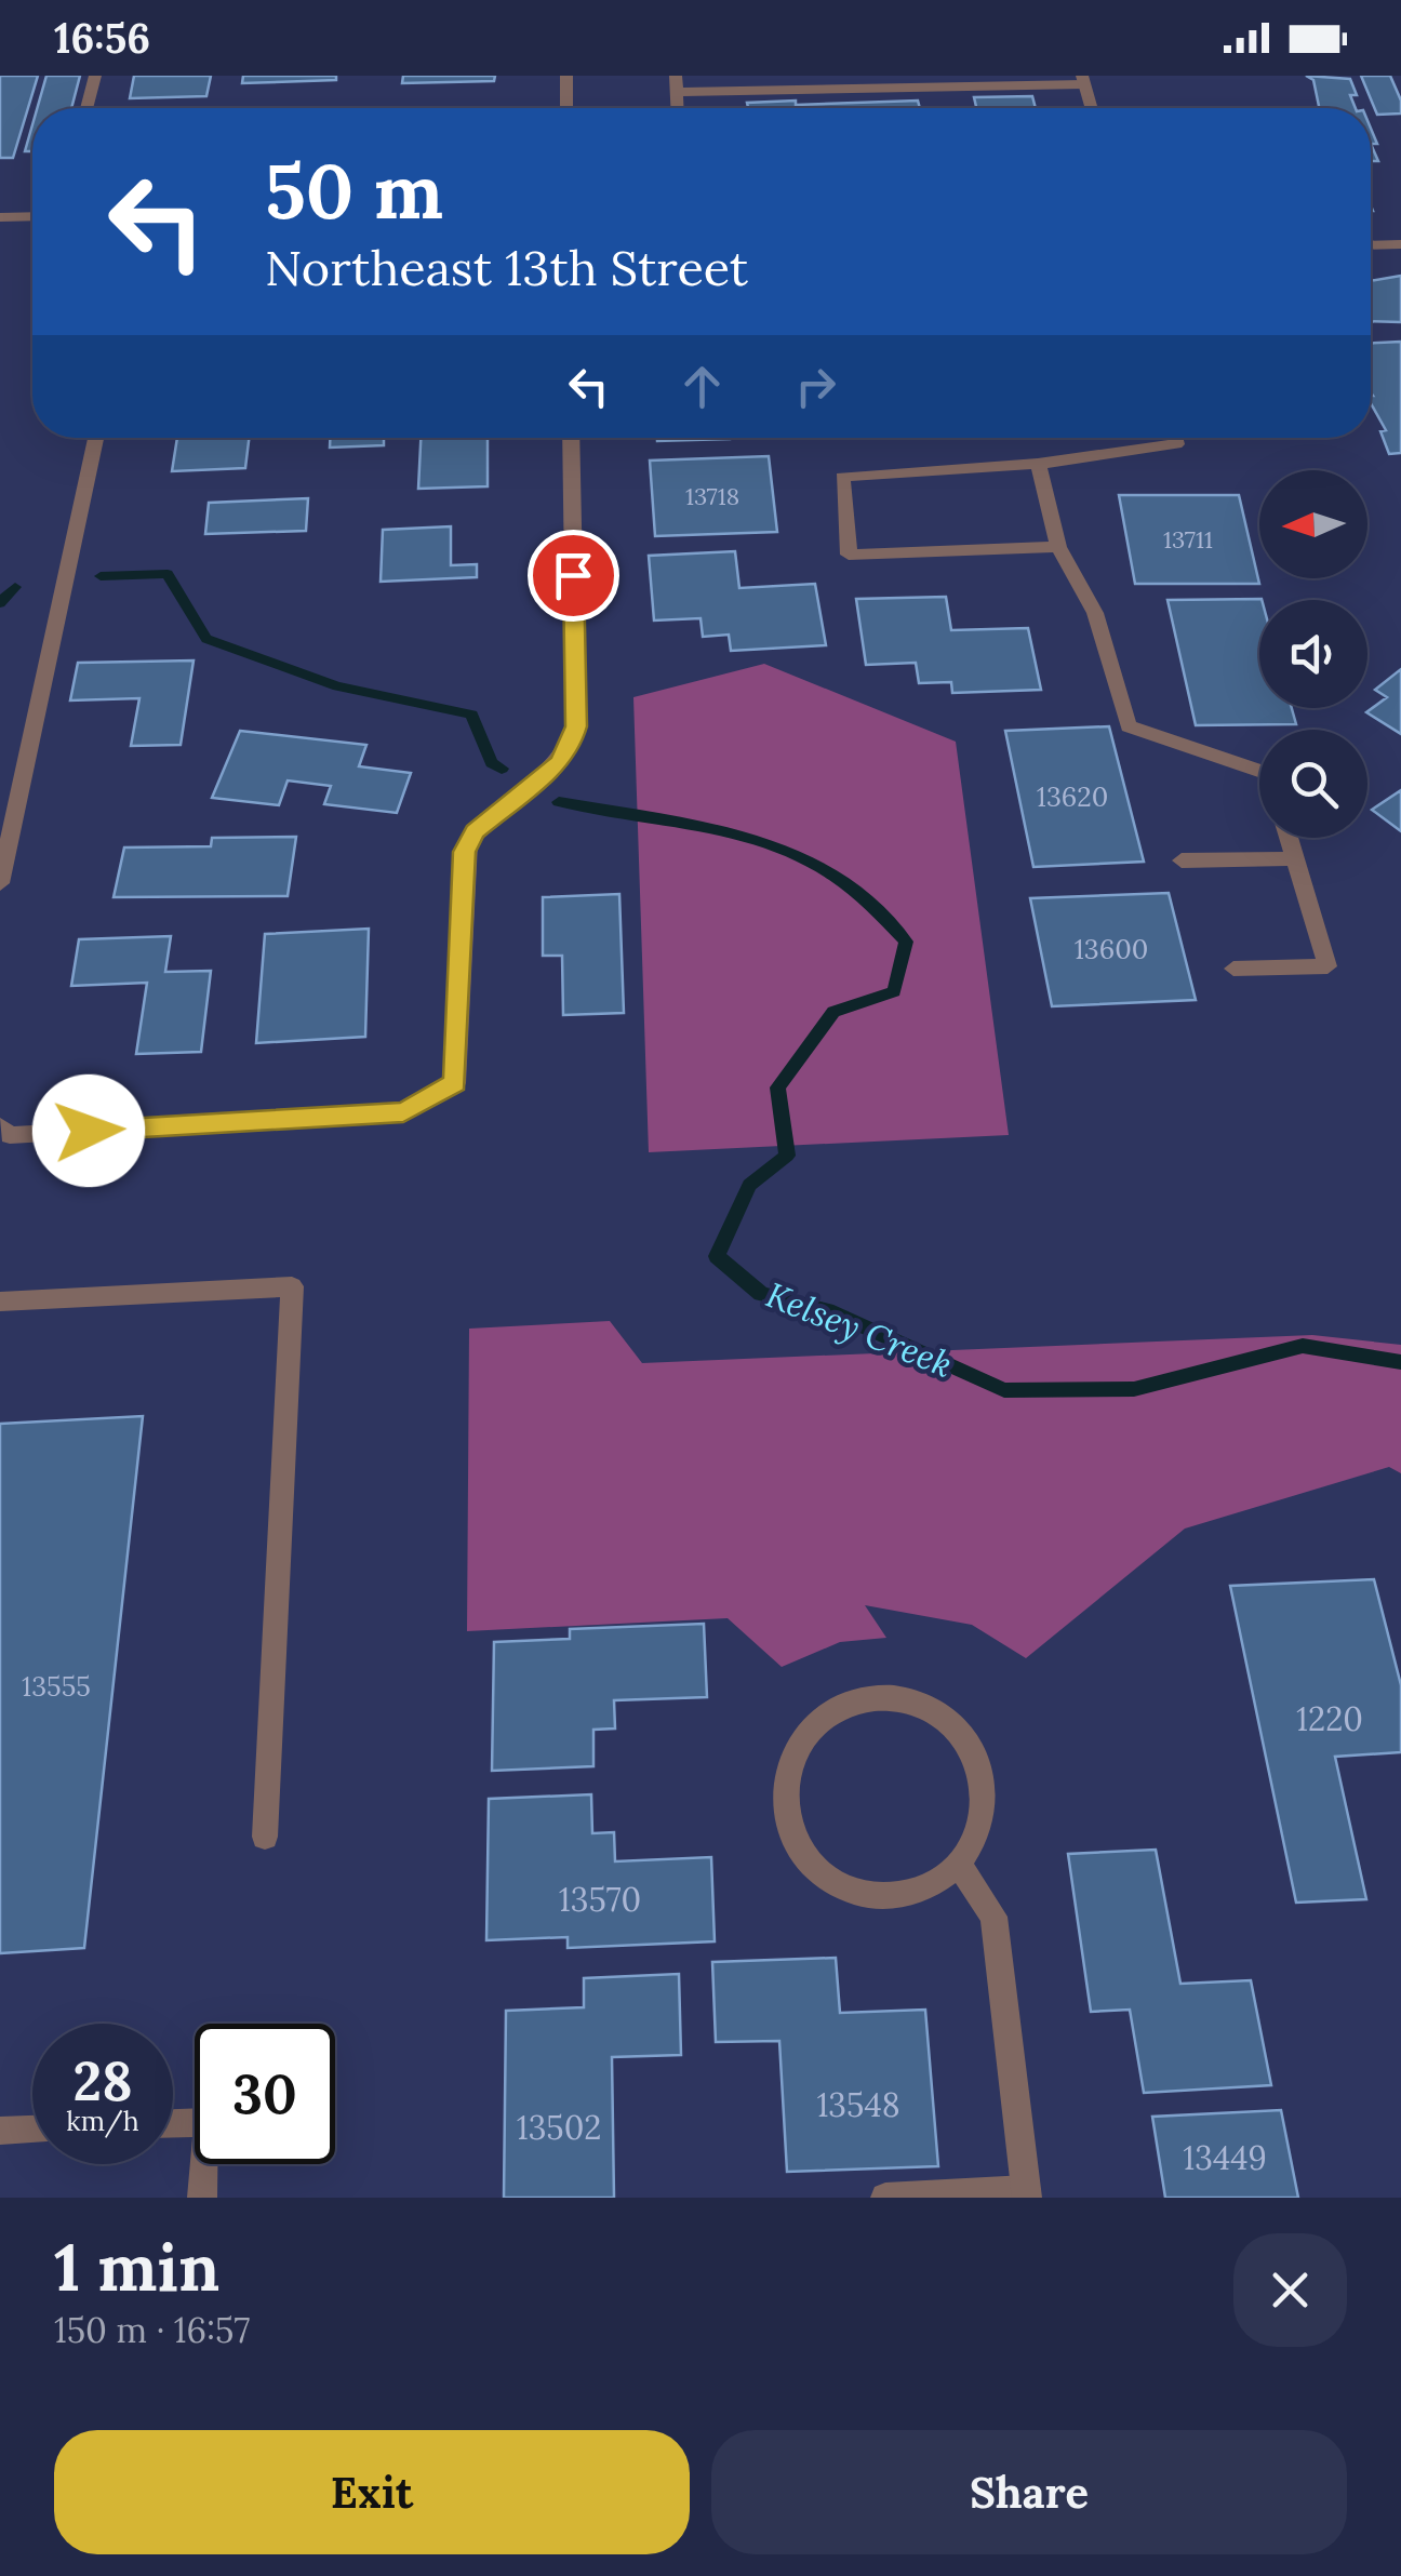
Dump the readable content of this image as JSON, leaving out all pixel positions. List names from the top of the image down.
{
  "water": ["Kelsey Creek"],
  "house_numbers": [
    "13718",
    "13711",
    "13620",
    "13600",
    "13555",
    "1220",
    "13570",
    "13548",
    "13502",
    "13449"
  ],
  "north": "left",
  "page": {
    "status": "16:56",
    "turn": ["50 m", "Northeast 13th Street"],
    "speed": "28 km/h",
    "limit": "30",
    "heading": ["1 min", "150 m · 16:57"],
    "buttons": ["Exit", "Share"]
  }
}
